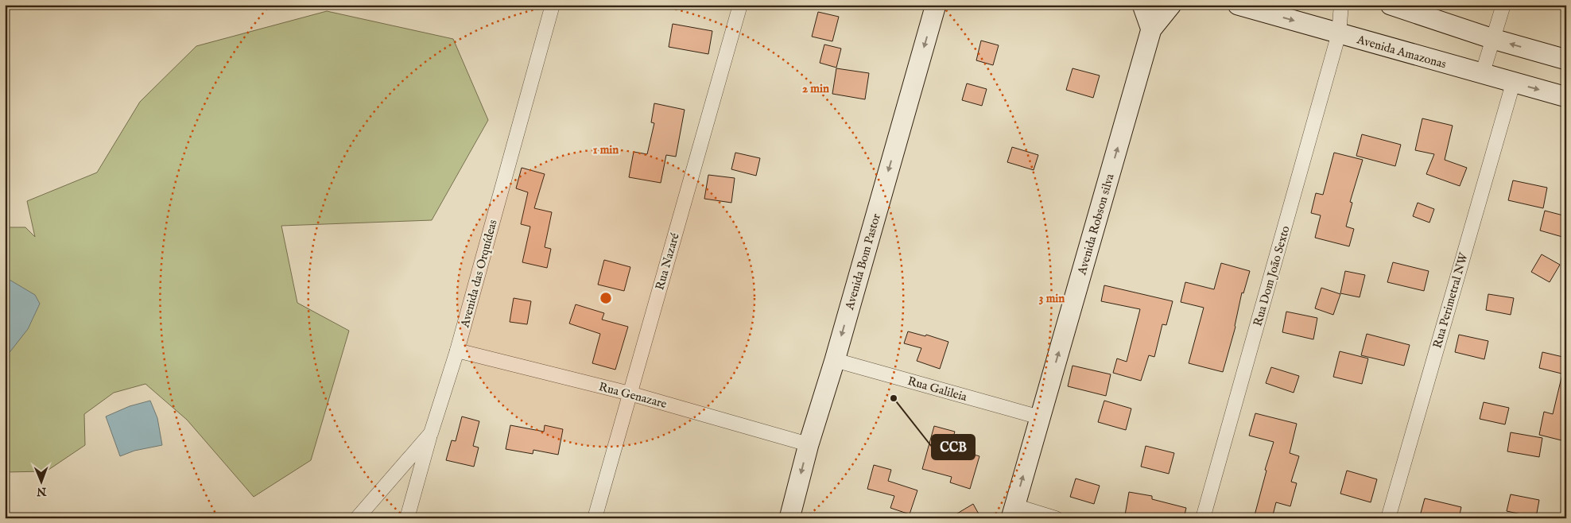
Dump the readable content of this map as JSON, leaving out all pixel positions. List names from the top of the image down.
{
  "streets": {
    "street": [
      "Avenida Amazonas",
      "Avenida Robson silva",
      "Rua Nazaré",
      "Avenida Bom Pastor",
      "Avenida das Orquídeas",
      "Rua Dom João Sexto",
      "Rua Perimetral NW",
      "Rua Galileia",
      "Rua Genazare"
    ]
  },
  "crossings": [
    ["Avenida Amazonas", "Rua Dom João Sexto"],
    ["Avenida Amazonas", "Rua Perimetral NW"],
    ["Avenida Robson silva", "Rua Galileia"],
    ["Rua Nazaré", "Rua Genazare"],
    ["Avenida Bom Pastor", "Rua Galileia"],
    ["Avenida Bom Pastor", "Rua Genazare"],
    ["Avenida das Orquídeas", "Rua Genazare"]
  ],
  "one_way": ["Avenida Amazonas", "Avenida Robson silva", "Avenida Bom Pastor"],
  "places": ["CCB"],
  "north": "bottom",
  "rings": ["2 min", "1 min", "3 min"]
}
